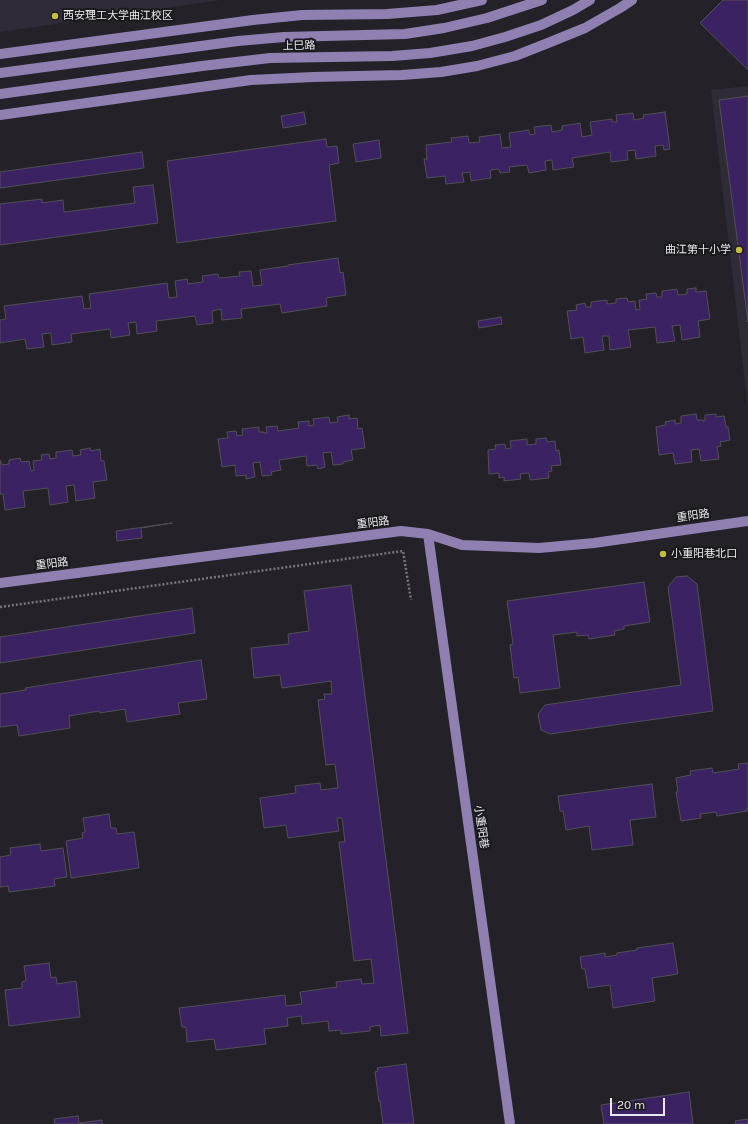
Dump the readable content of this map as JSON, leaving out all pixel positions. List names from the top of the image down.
{
  "streets": {
    "street": ["上巳路", "重阳路", "小重阳巷"]
  },
  "crossings": [
    ["重阳路", "小重阳巷"]
  ],
  "places": ["西安理工大学曲江校区", "曲江第十小学", "小重阳巷北口"],
  "scale_bar": "20 m"
}
